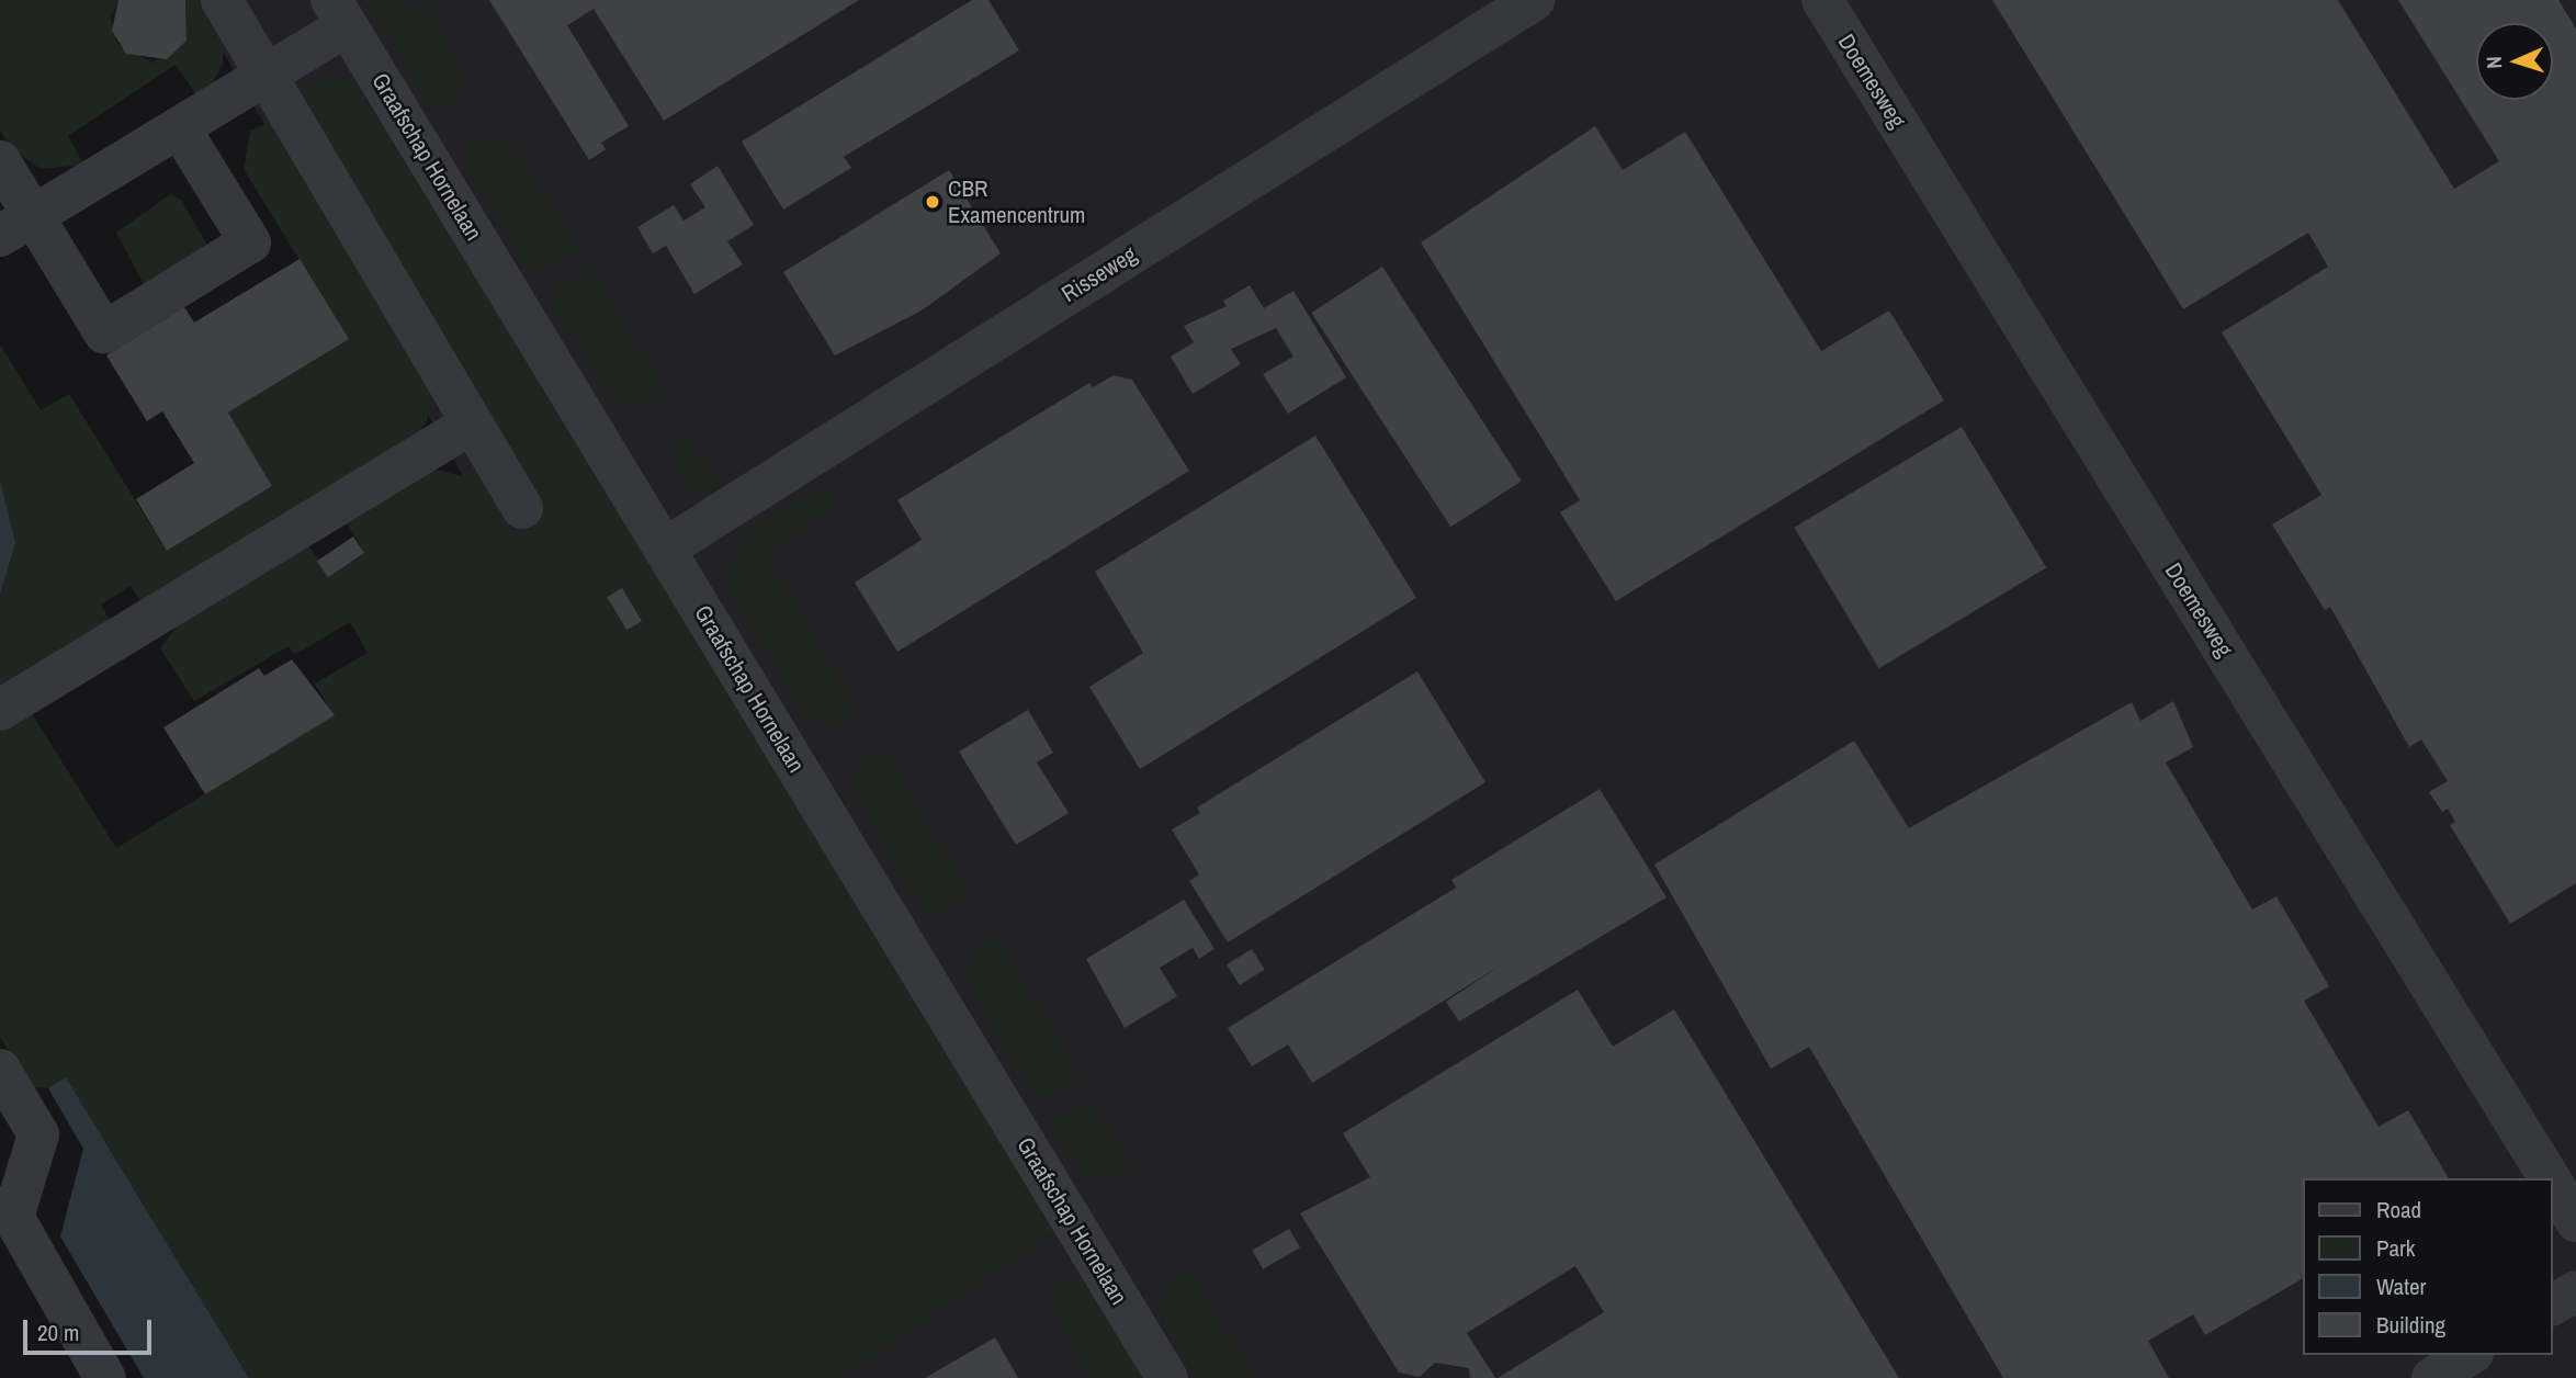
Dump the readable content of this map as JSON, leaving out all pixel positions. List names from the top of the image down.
{
  "streets": {
    "street": ["Doemesweg", "Graafschap Hornelaan", "Risseweg"]
  },
  "crossings": [
    ["Graafschap Hornelaan", "Risseweg"]
  ],
  "places": ["CBR Examencentrum"],
  "legend": [
    "Road",
    "Park",
    "Water",
    "Building"
  ],
  "scale_bar": "20 m",
  "north": "left"
}
